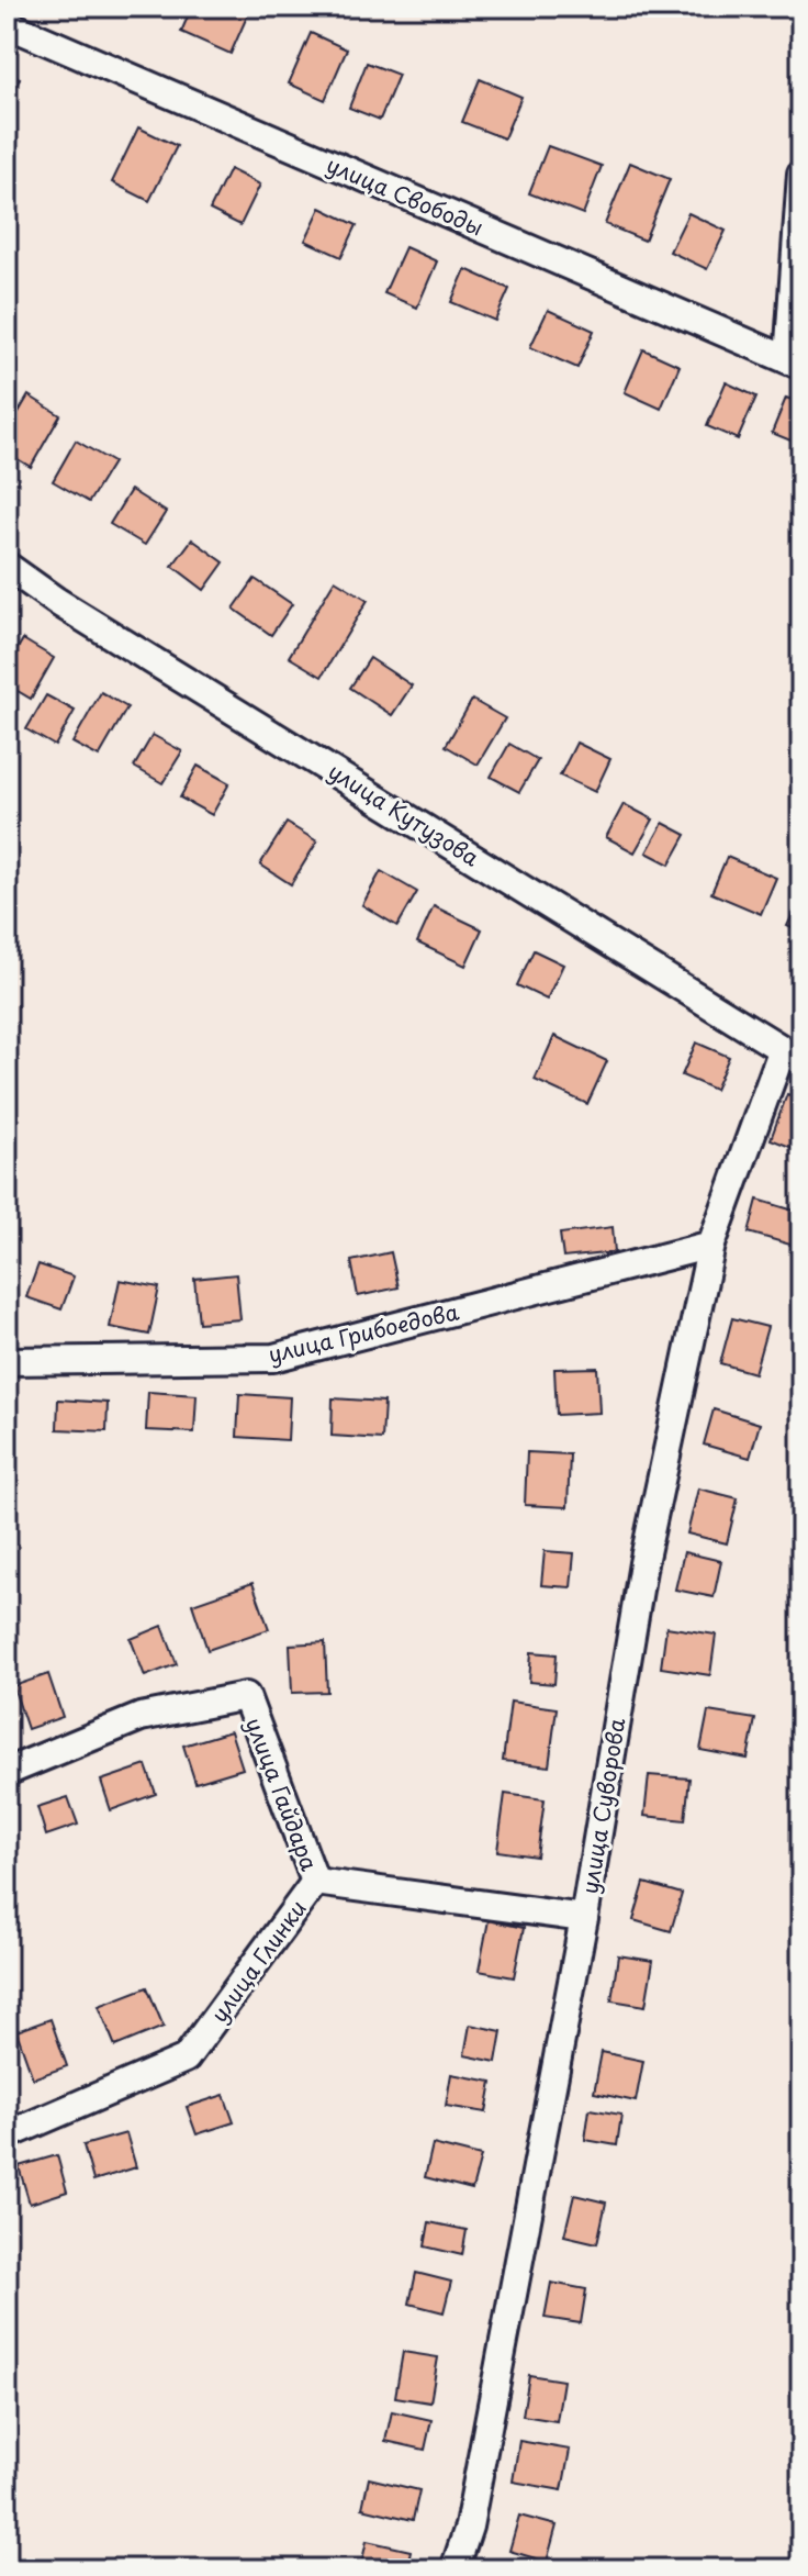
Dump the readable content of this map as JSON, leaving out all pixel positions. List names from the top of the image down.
{
  "streets": {
    "street": [
      "улица Свободы",
      "улица Кутузова",
      "улица Грибоедова",
      "улица Гайдара",
      "улица Суворова",
      "улица Глинки"
    ]
  },
  "crossings": [
    ["улица Кутузова", "улица Суворова"],
    ["улица Грибоедова", "улица Суворова"],
    ["улица Гайдара", "улица Глинки"],
    ["улица Суворова", "улица Глинки"]
  ]
}
